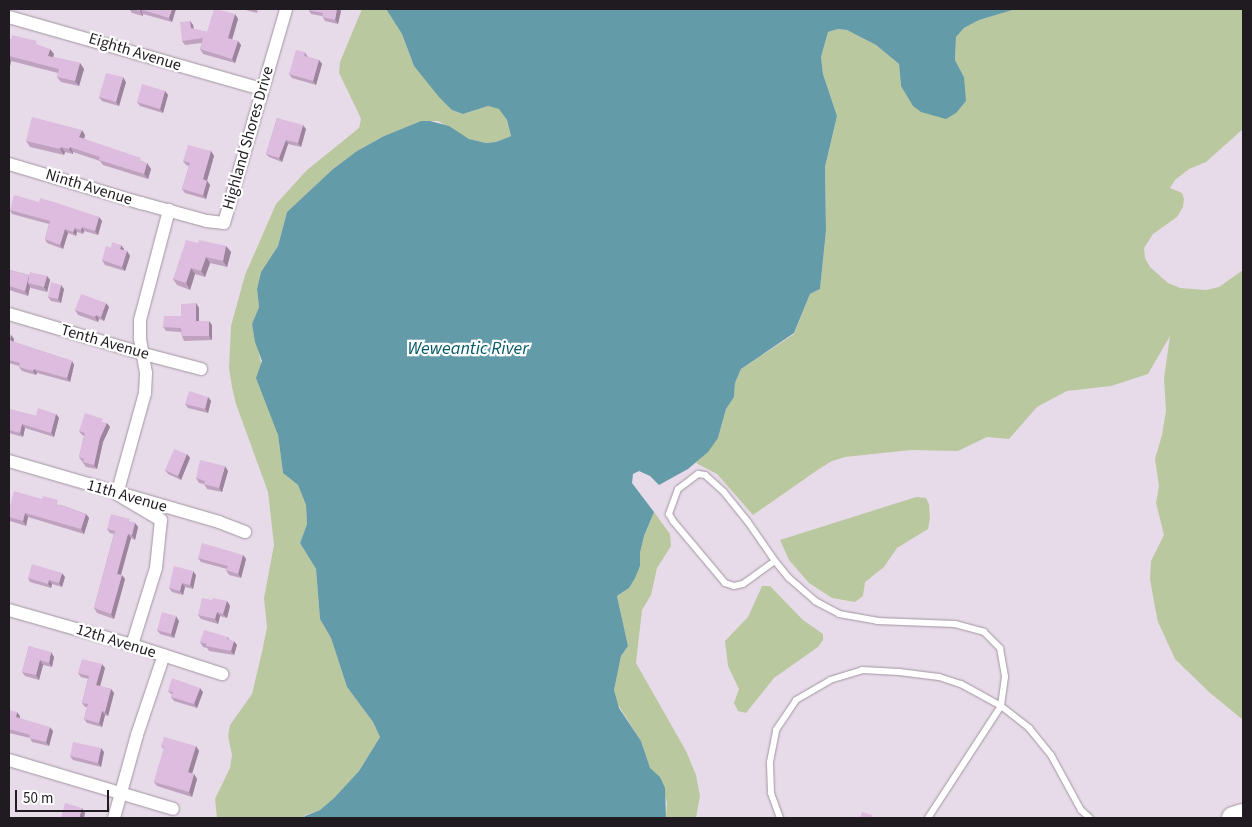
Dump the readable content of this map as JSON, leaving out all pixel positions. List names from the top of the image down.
{
  "streets": {
    "street": [
      "Eighth Avenue",
      "Highland Shores Drive",
      "Ninth Avenue",
      "Tenth Avenue",
      "11th Avenue",
      "12th Avenue"
    ]
  },
  "crossings": [
    ["Eighth Avenue", "Highland Shores Drive"],
    ["Highland Shores Drive", "Ninth Avenue"]
  ],
  "water": ["Weweantic River"],
  "scale_bar": "50 m"
}
